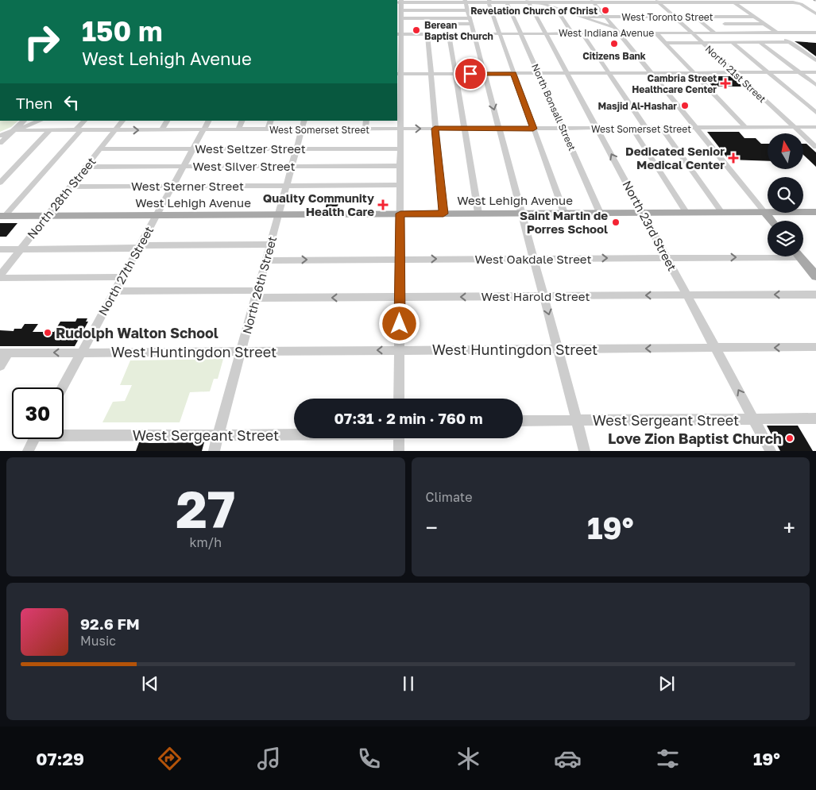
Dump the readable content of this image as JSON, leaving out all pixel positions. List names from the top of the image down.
{
  "streets": {
    "main road": ["West Lehigh Avenue"],
    "street": [
      "West Toronto Street",
      "West Indiana Avenue",
      "North 21st Street",
      "North Bonsall Street",
      "West Somerset Street",
      "West Seltzer Street",
      "West Silver Street",
      "West Sterner Street",
      "North 28th Street",
      "North 23rd Street",
      "West Oakdale Street",
      "North 27th Street",
      "North 26th Street",
      "West Harold Street",
      "West Huntingdon Street",
      "West Sergeant Street"
    ]
  },
  "crossings": [
    ["West Toronto Street", "North 21st Street"],
    ["West Indiana Avenue", "North 21st Street"],
    ["West Indiana Avenue", "North Bonsall Street"],
    ["West Indiana Avenue", "North 23rd Street"],
    ["North 21st Street", "West Somerset Street"],
    ["North Bonsall Street", "West Somerset Street"],
    ["North Bonsall Street", "West Lehigh Avenue"],
    ["West Somerset Street", "North 28th Street"],
    ["West Somerset Street", "North 23rd Street"],
    ["West Somerset Street", "North 27th Street"],
    ["West Somerset Street", "North 26th Street"],
    ["West Seltzer Street", "North 28th Street"],
    ["West Seltzer Street", "North 27th Street"],
    ["West Seltzer Street", "North 26th Street"],
    ["West Silver Street", "North 28th Street"],
    ["West Silver Street", "North 27th Street"],
    ["West Silver Street", "North 26th Street"],
    ["West Sterner Street", "North 28th Street"],
    ["West Sterner Street", "North 27th Street"],
    ["West Sterner Street", "North 26th Street"],
    ["North 28th Street", "West Lehigh Avenue"],
    ["West Lehigh Avenue", "North 23rd Street"],
    ["West Lehigh Avenue", "North 27th Street"],
    ["West Lehigh Avenue", "North 26th Street"],
    ["North 23rd Street", "West Oakdale Street"],
    ["North 23rd Street", "West Harold Street"],
    ["North 23rd Street", "West Huntingdon Street"],
    ["North 23rd Street", "West Sergeant Street"],
    ["West Oakdale Street", "North 26th Street"],
    ["North 27th Street", "West Harold Street"],
    ["North 27th Street", "West Huntingdon Street"],
    ["North 26th Street", "West Harold Street"],
    ["North 26th Street", "West Huntingdon Street"],
    ["North 26th Street", "West Sergeant Street"]
  ],
  "one_way": ["West Oakdale Street", "West Harold Street", "West Huntingdon Street"],
  "places": {
    "other": [
      "Revelation Church of Christ",
      "Berean Baptist Church",
      "Citizens Bank",
      "Masjid Al-Hashar",
      "Saint Martin de Porres School",
      "Rudolph Walton School",
      "Love Zion Baptist Church"
    ],
    "health": ["Cambria Street Healthcare Center", "Dedicated Senior Medical Center", "Quality Community Health Care"]
  },
  "north": "top",
  "page": {
    "turn": ["150 m", "West Lehigh Avenue"],
    "then": "Then",
    "limit": "30",
    "trip": "07:31 · 2 min · 760 m",
    "tile": [
      ["27", "km/h"],
      "Climate"
    ],
    "heat": ["−", "19°", "+"],
    "song": ["92.6 FM", "Music"],
    "tabs": ["07:29", "19°"]
  }
}
